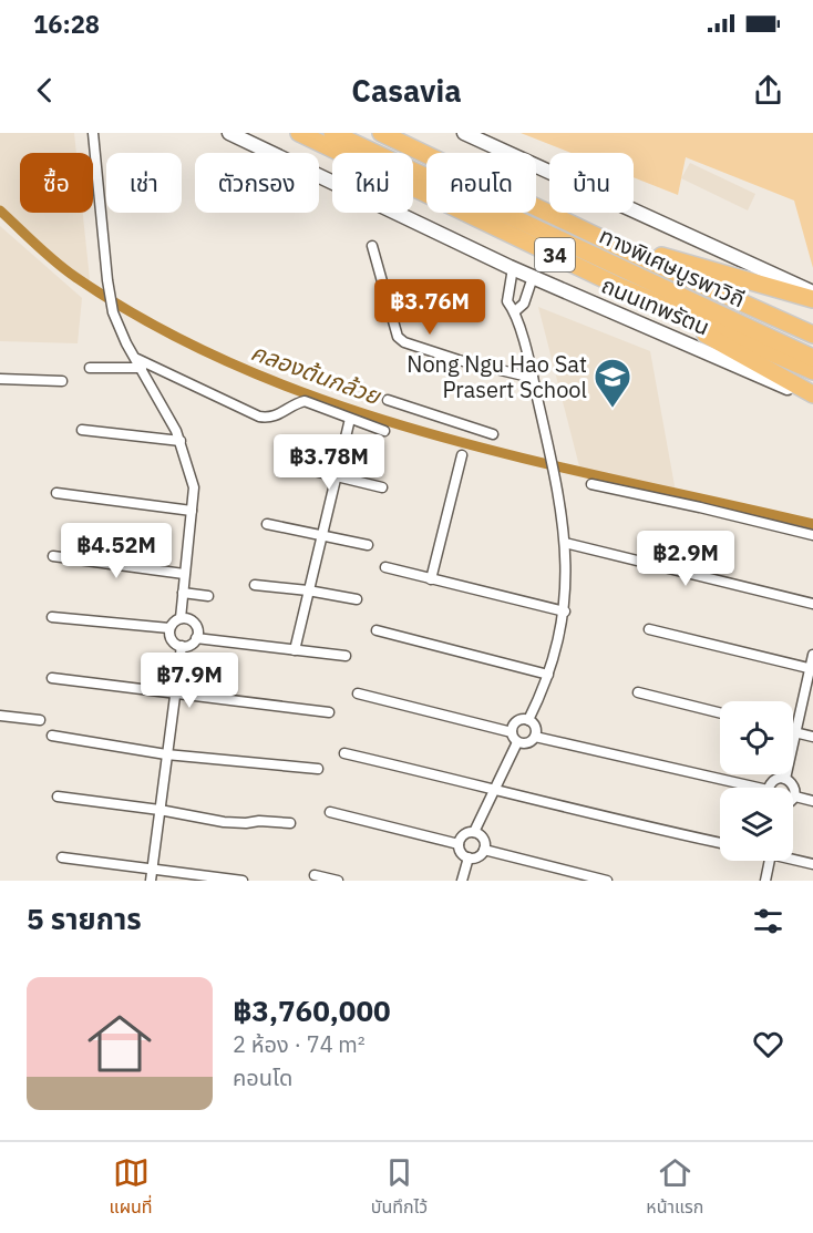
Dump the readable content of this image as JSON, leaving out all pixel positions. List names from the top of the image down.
{
  "streets": {
    "highway": ["34", "ทางพิเศษบูรพาวิถี", "ถนนเทพรัตน"]
  },
  "water": ["คลองต้นกล้วย"],
  "places": {
    "school or university": ["Nong Ngu Hao Sat Prasert School"]
  },
  "page": {
    "status": "16:28",
    "header": "Casavia",
    "chip": [
      "ซื้อ",
      "เช่า",
      "ตัวกรอง",
      "ใหม่",
      "คอนโด",
      "บ้าน"
    ],
    "price": [
      "฿3.76M",
      "฿3.78M",
      "฿4.52M",
      "฿2.9M",
      "฿7.9M"
    ],
    "heading": "5 รายการ",
    "list": [
      {
        "name": "฿3,760,000",
        "note": "2 ห้อง · 74 m² · คอนโด"
      }
    ],
    "tabs": ["แผนที่", "บันทึกไว้", "หน้าแรก"]
  }
}
